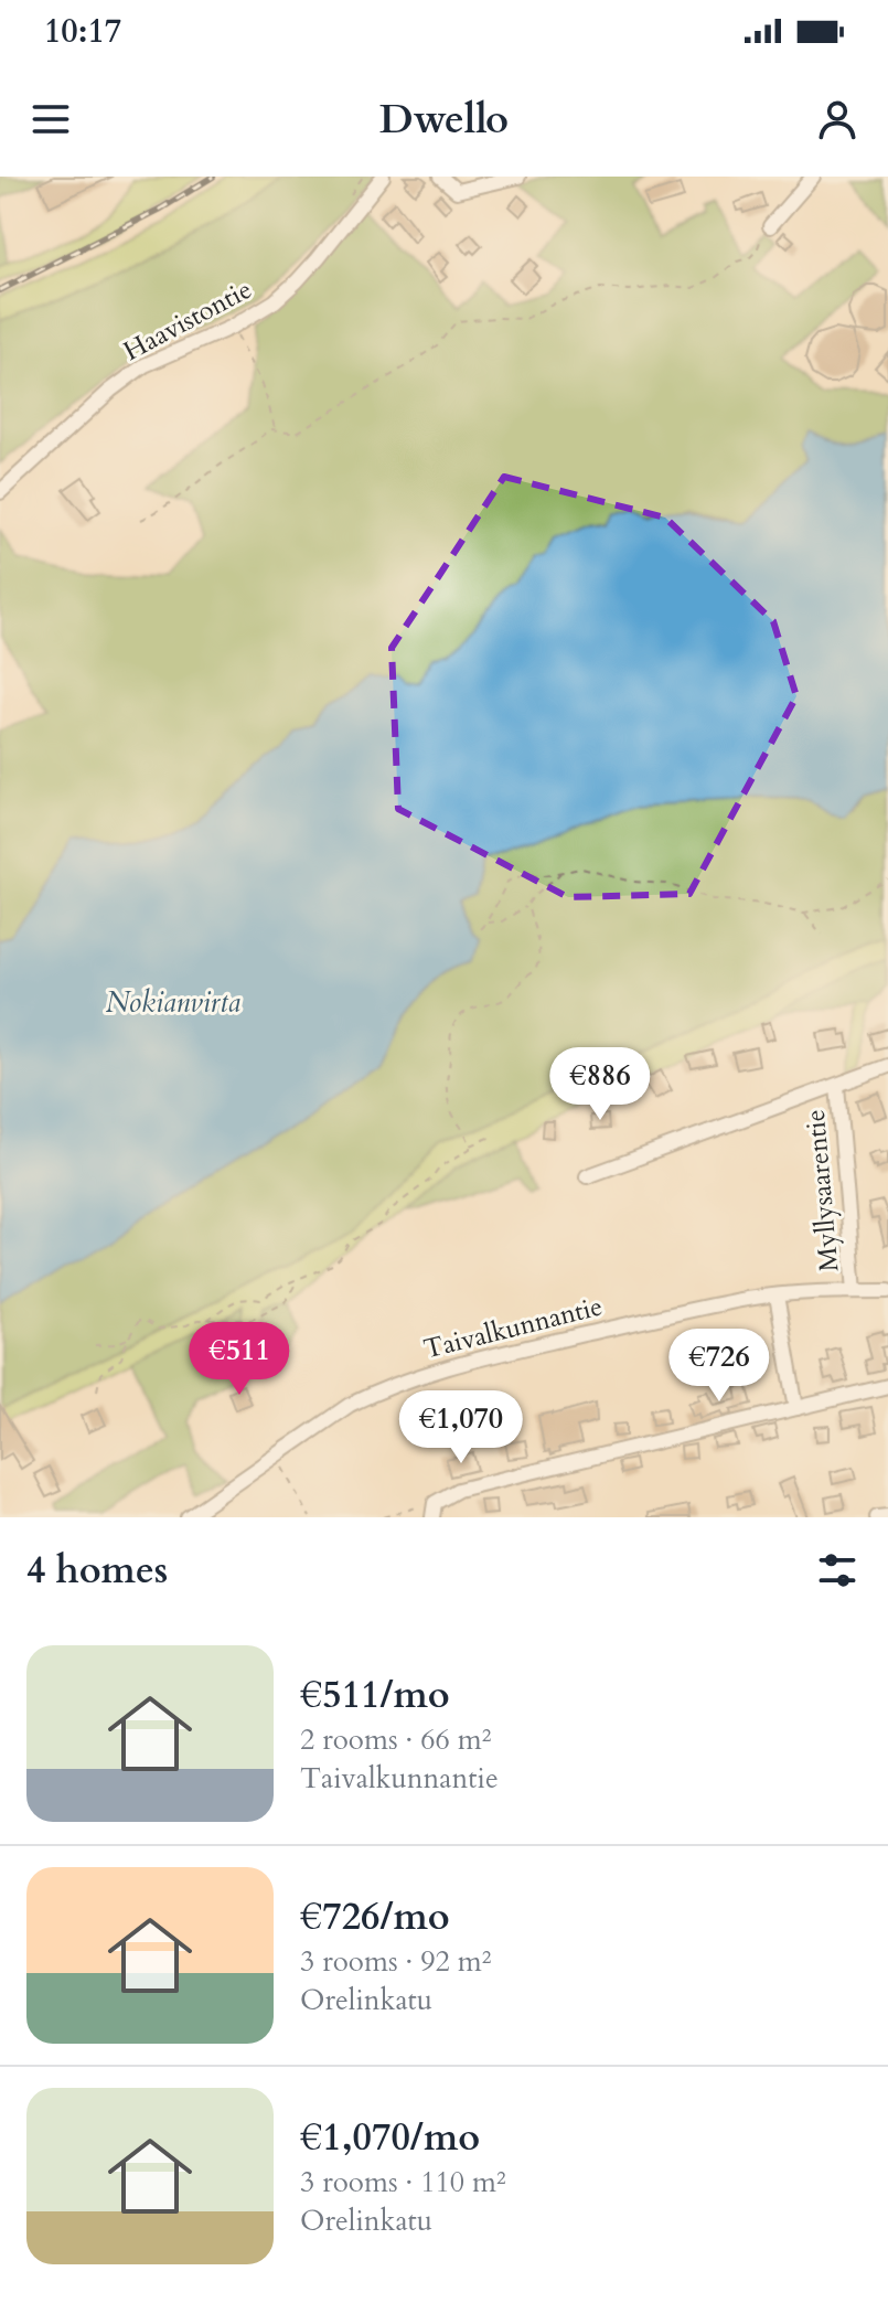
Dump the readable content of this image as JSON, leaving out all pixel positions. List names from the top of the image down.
{
  "streets": {
    "street": ["Haavistontie", "Myllysaarentie", "Taivalkunnantie"]
  },
  "crossings": [
    ["Myllysaarentie", "Taivalkunnantie"]
  ],
  "water": ["Nokianvirta"],
  "page": {
    "status": "10:17",
    "header": "Dwello",
    "price": [
      "€886",
      "€511",
      "€726",
      "€1,070"
    ],
    "heading": "4 homes",
    "list": [
      {
        "name": "€511/mo",
        "note": "2 rooms · 66 m² · Taivalkunnantie"
      },
      {
        "name": "€726/mo",
        "note": "3 rooms · 92 m² · Orelinkatu"
      },
      {
        "name": "€1,070/mo",
        "note": "3 rooms · 110 m² · Orelinkatu"
      }
    ]
  }
}
